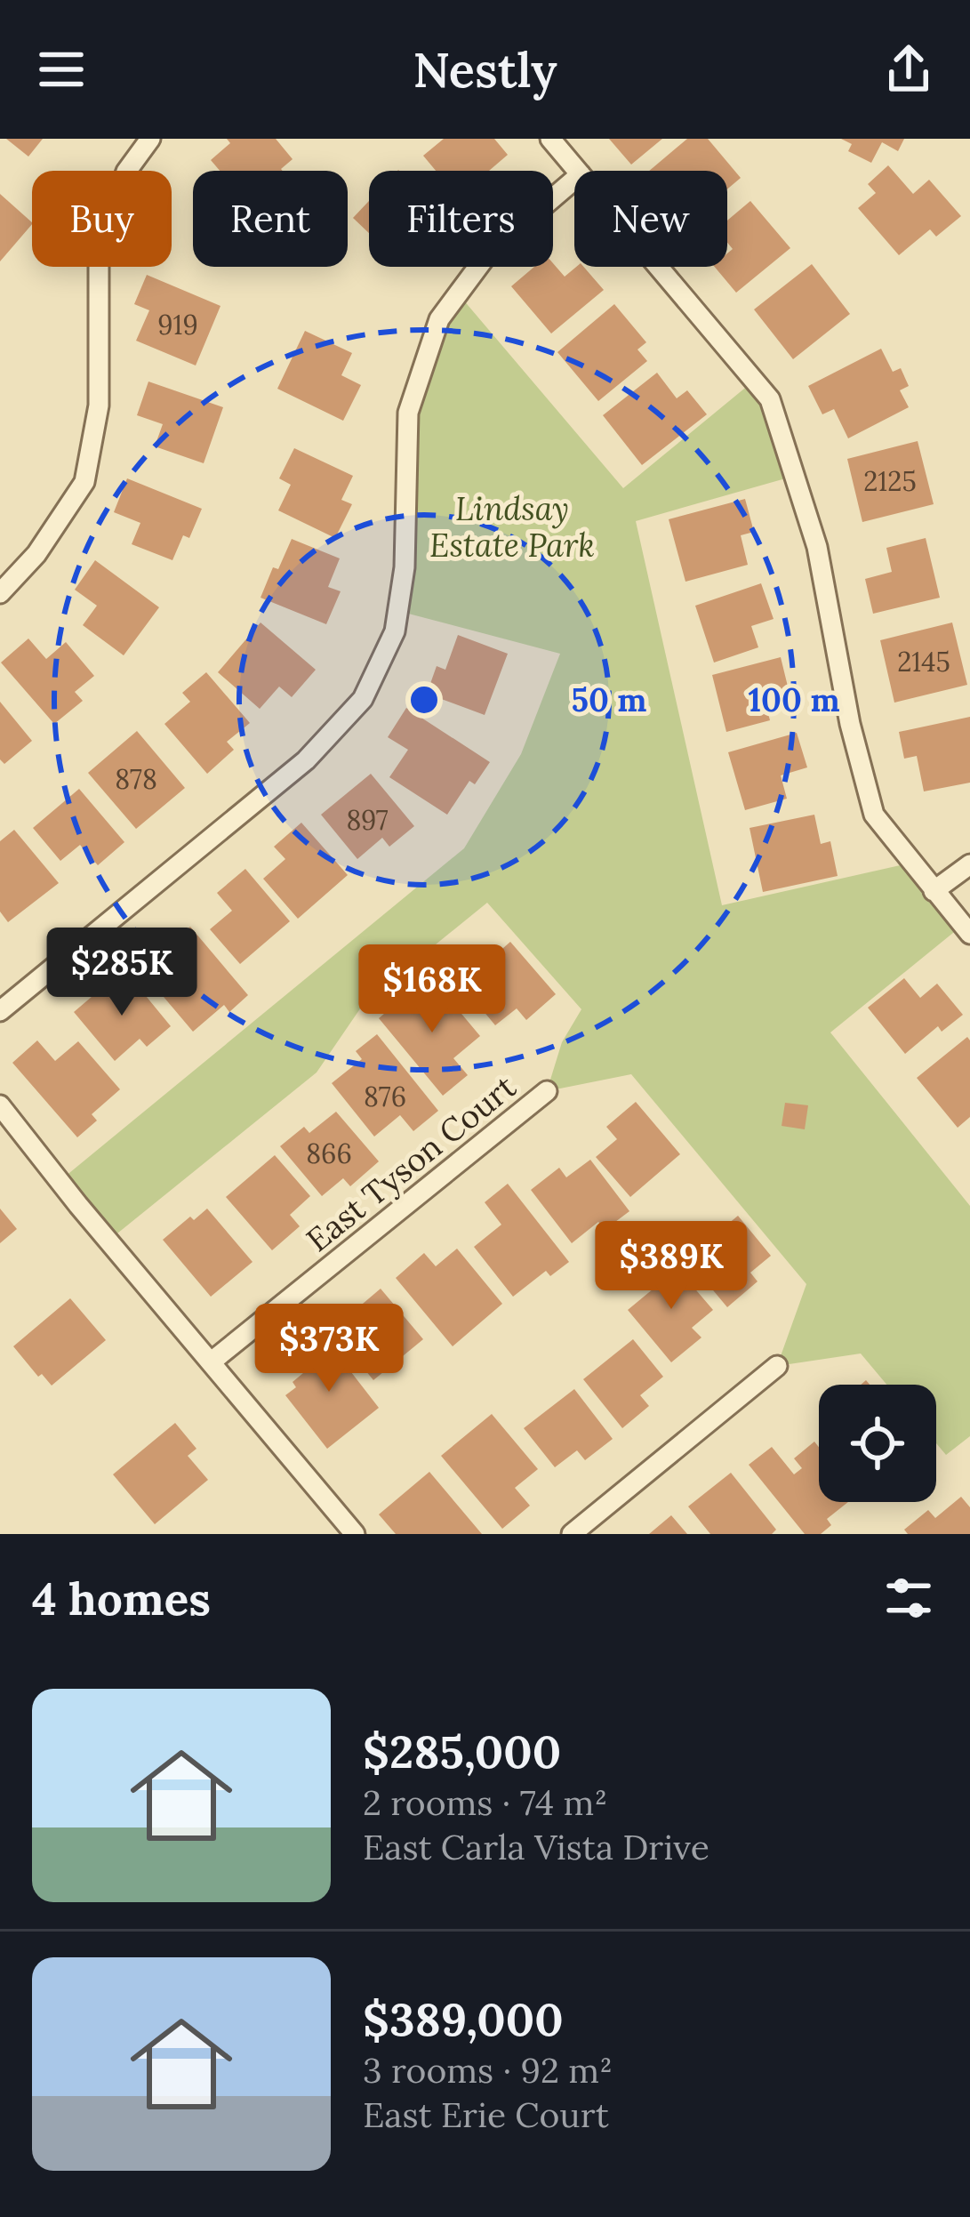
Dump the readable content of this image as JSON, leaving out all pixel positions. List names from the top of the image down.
{
  "streets": {
    "street": ["East Tyson Court"]
  },
  "parks": ["Lindsay Estate Park"],
  "house_numbers": [
    "919",
    "2125",
    "2145",
    "878",
    "897",
    "876",
    "866"
  ],
  "page": {
    "header": "Nestly",
    "chip": [
      "Buy",
      "Rent",
      "Filters",
      "New"
    ],
    "price": [
      "$285K",
      "$168K",
      "$389K",
      "$373K"
    ],
    "heading": "4 homes",
    "list": [
      {
        "name": "$285,000",
        "note": "2 rooms · 74 m² · East Carla Vista Drive"
      },
      {
        "name": "$389,000",
        "note": "3 rooms · 92 m² · East Erie Court"
      }
    ]
  },
  "rings": ["50 m", "100 m"]
}
